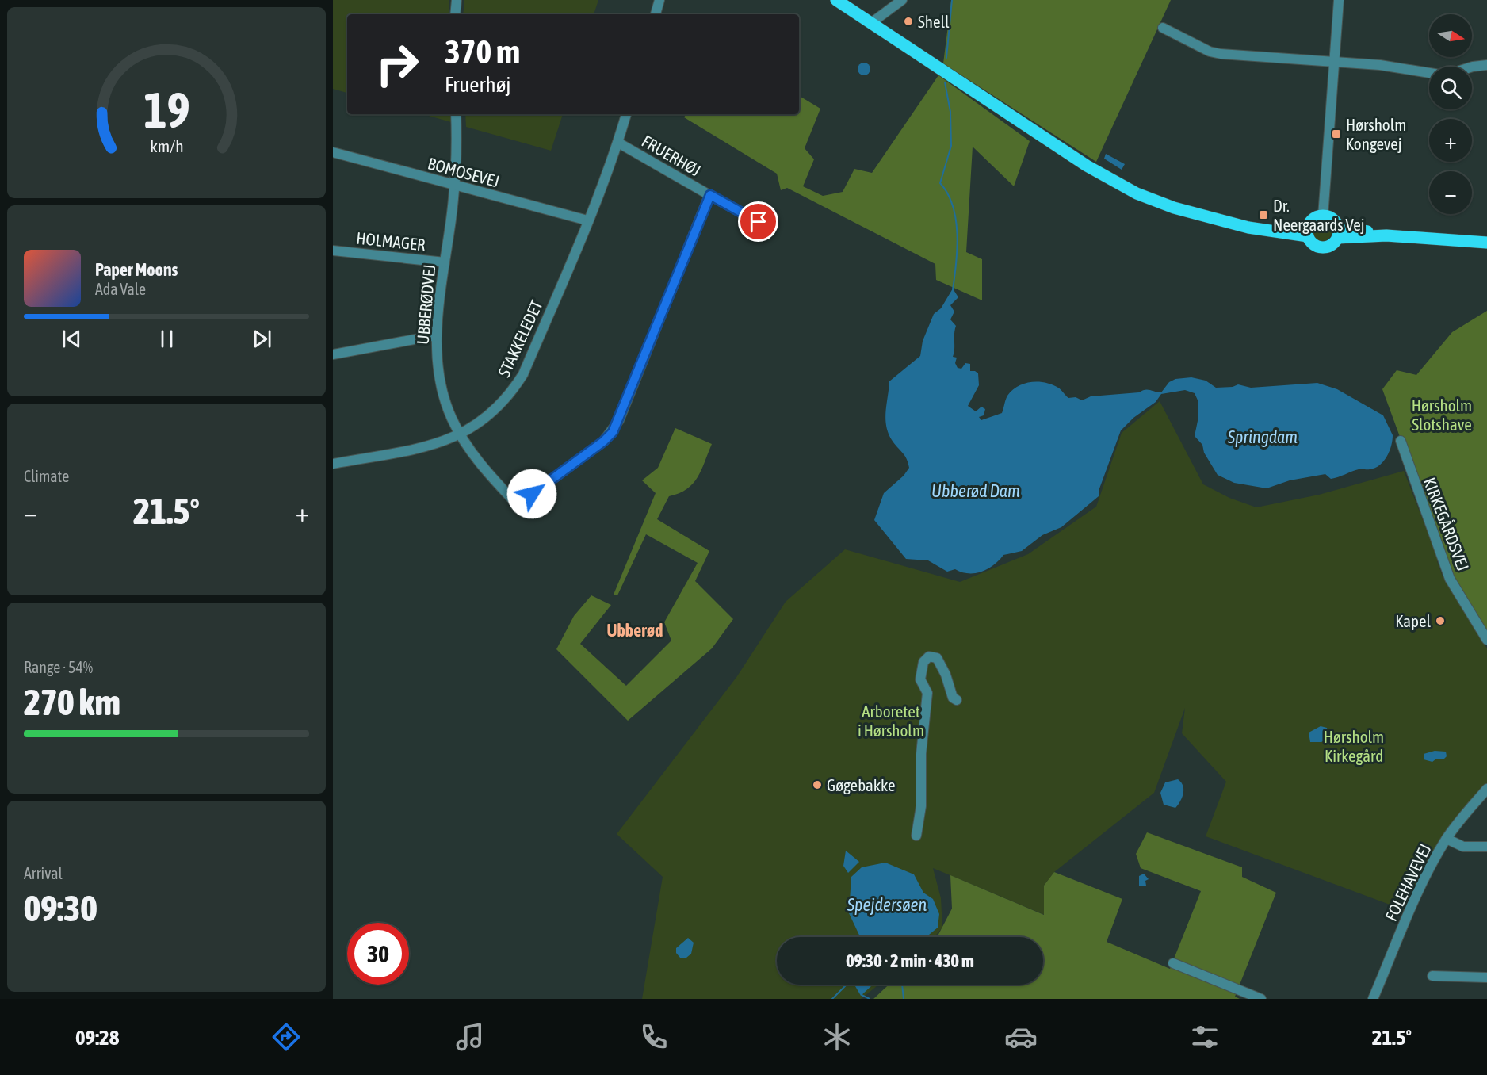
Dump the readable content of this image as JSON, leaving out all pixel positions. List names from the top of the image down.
{
  "streets": {
    "street": [
      "FRUERHØJ",
      "BOMOSEVEJ",
      "HOLMAGER",
      "UBBERØDVEJ",
      "STAKKELEDET",
      "KIRKEGÅRDSVEJ",
      "FOLEHAVEVEJ"
    ]
  },
  "crossings": [
    ["FRUERHØJ", "UBBERØDVEJ"],
    ["FRUERHØJ", "STAKKELEDET"],
    ["BOMOSEVEJ", "UBBERØDVEJ"],
    ["BOMOSEVEJ", "STAKKELEDET"],
    ["HOLMAGER", "UBBERØDVEJ"],
    ["UBBERØDVEJ", "STAKKELEDET"]
  ],
  "districts": ["Ubberød"],
  "water": ["Springdam", "Ubberød Dam", "Spejdersøen"],
  "parks": ["Hørsholm Slotshave", "Arboretet i Hørsholm", "Hørsholm Kirkegård"],
  "places": {
    "other": ["Shell", "Kapel", "Gøgebakke"],
    "transit": ["Hørsholm Kongevej", "Dr. Neergaards Vej"]
  },
  "north": "right",
  "page": {
    "map_buttons": ["+", "−"],
    "turn": ["370 m", "Fruerhøj"],
    "song": ["Paper Moons", "Ada Vale"],
    "tile": [
      "Climate",
      ["Range · 54%", "270 km"],
      ["Arrival", "09:30"]
    ],
    "heat": ["−", "21.5°", "+"],
    "limit": "30",
    "trip": "09:30 · 2 min · 430 m",
    "tabs": ["09:28", "21.5°"],
    "gauge": ["19", "km/h"]
  }
}
